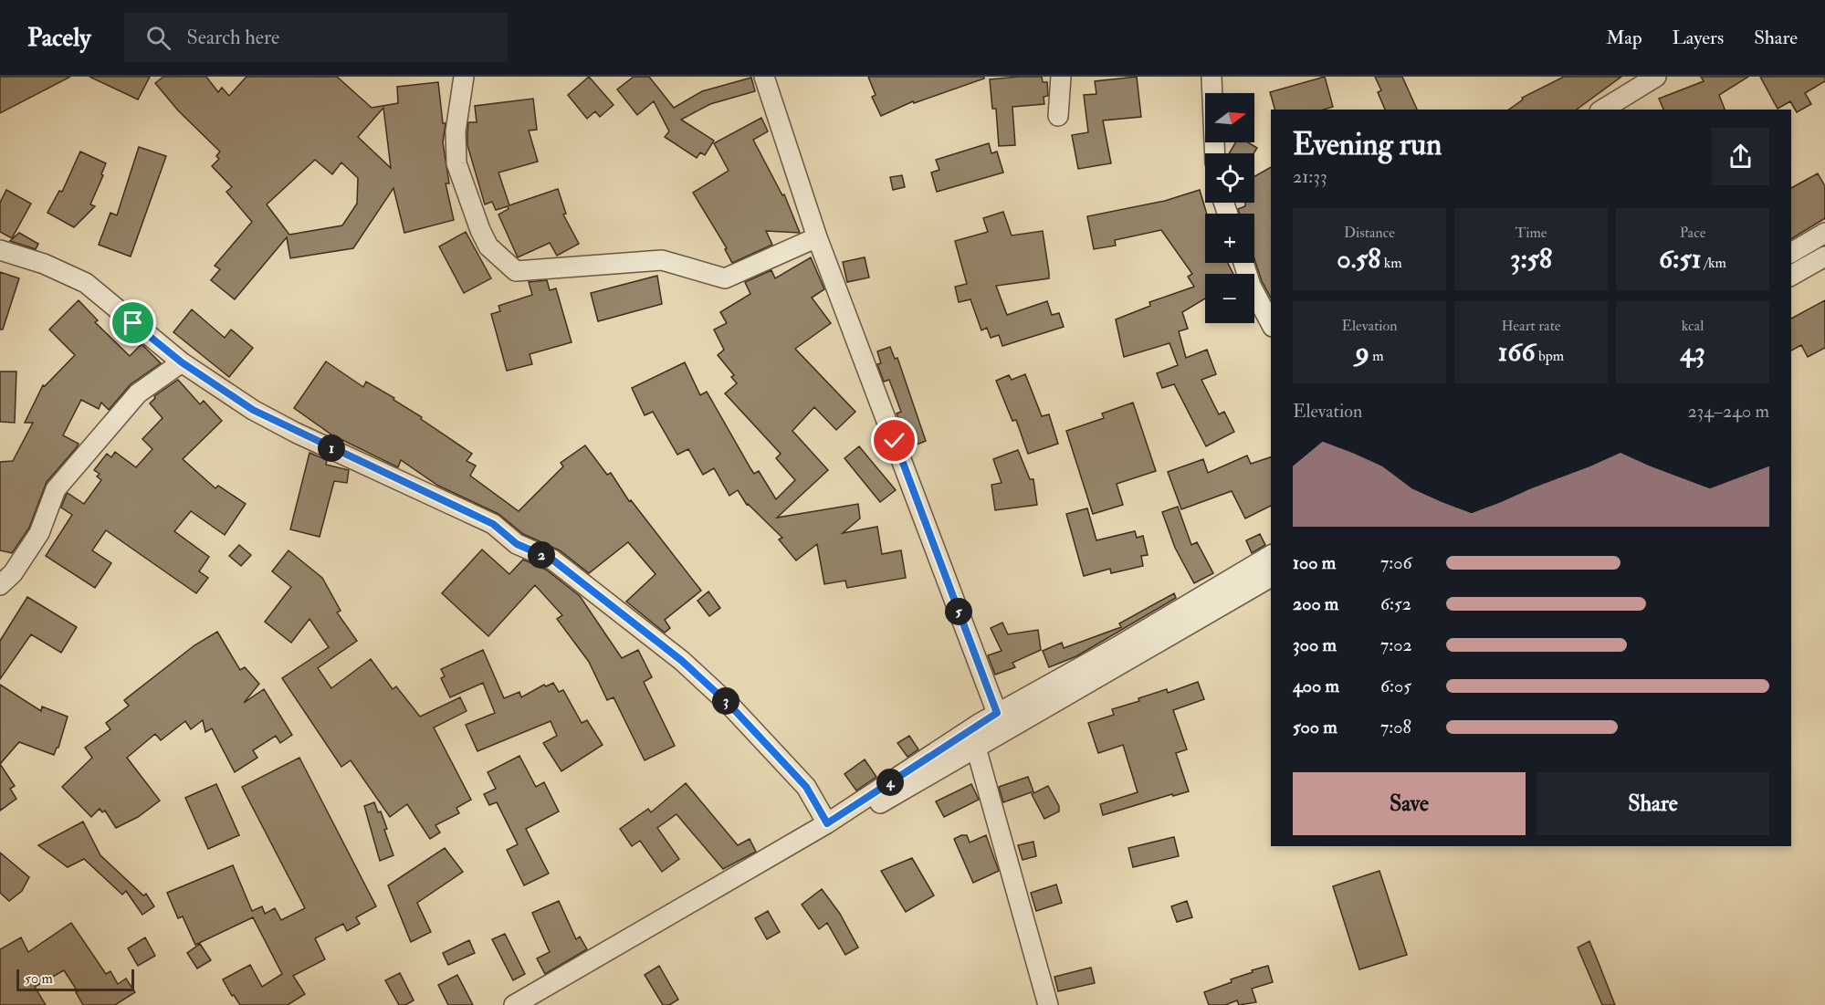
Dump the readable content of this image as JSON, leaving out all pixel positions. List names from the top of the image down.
{
  "scale_bar": "50 m",
  "north": "right",
  "page": {
    "header": "Pacely",
    "search": "Search here",
    "nav": ["Map", "Layers", "Share"],
    "map_buttons": ["+", "−"],
    "heading": ["Evening run", "21:33"],
    "stats": [
      ["Distance", "0.58 km"],
      ["Time", "3:58"],
      ["Pace", "6:51 /km"],
      ["Elevation", "9 m"],
      ["Heart rate", "166 bpm"],
      ["kcal", "43"]
    ],
    "chart": ["Elevation", "234–240 m"],
    "pins": [
      "1",
      "2",
      "5",
      "3",
      "4"
    ],
    "list": [
      {
        "name": "100 m",
        "note": "7:06"
      },
      {
        "name": "200 m",
        "note": "6:52"
      },
      {
        "name": "300 m",
        "note": "7:02"
      },
      {
        "name": "400 m",
        "note": "6:05"
      },
      {
        "name": "500 m",
        "note": "7:08"
      }
    ],
    "buttons": ["Save", "Share"],
    "scale": "50 m"
  }
}
